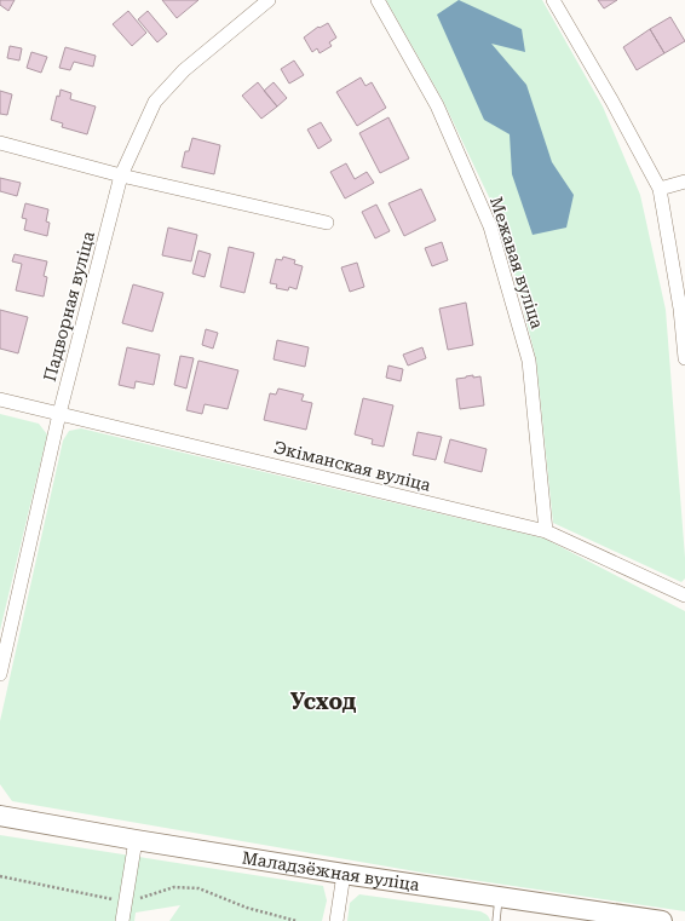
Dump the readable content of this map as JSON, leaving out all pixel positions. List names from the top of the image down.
{
  "streets": {
    "main road": ["Маладзёжная вуліца"],
    "street": ["Межавая вуліца", "Падворная вуліца", "Экіманская вуліца"]
  },
  "crossings": [
    ["Межавая вуліца", "Экіманская вуліца"],
    ["Падворная вуліца", "Экіманская вуліца"]
  ],
  "districts": ["Усход"]
}
